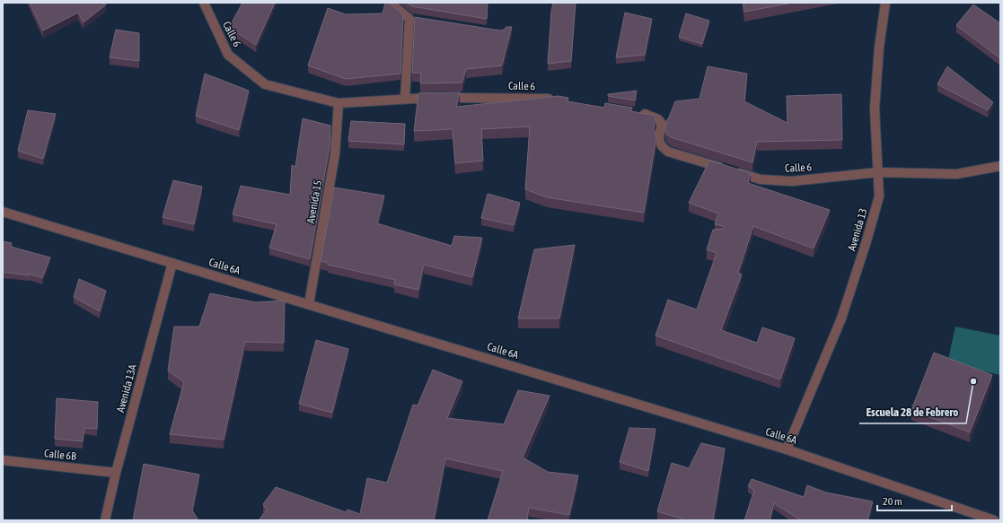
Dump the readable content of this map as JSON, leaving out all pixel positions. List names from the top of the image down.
{
  "streets": {
    "street": [
      "Calle 6",
      "Avenida 15",
      "Avenida 13",
      "Calle 6A",
      "Avenida 13A",
      "Calle 6B"
    ]
  },
  "crossings": [
    ["Calle 6", "Avenida 15"],
    ["Calle 6", "Avenida 13"],
    ["Avenida 15", "Calle 6A"],
    ["Avenida 13", "Calle 6A"],
    ["Calle 6A", "Avenida 13A"],
    ["Avenida 13A", "Calle 6B"]
  ],
  "places": ["Escuela 28 de Febrero"],
  "scale_bar": "20 m"
}
